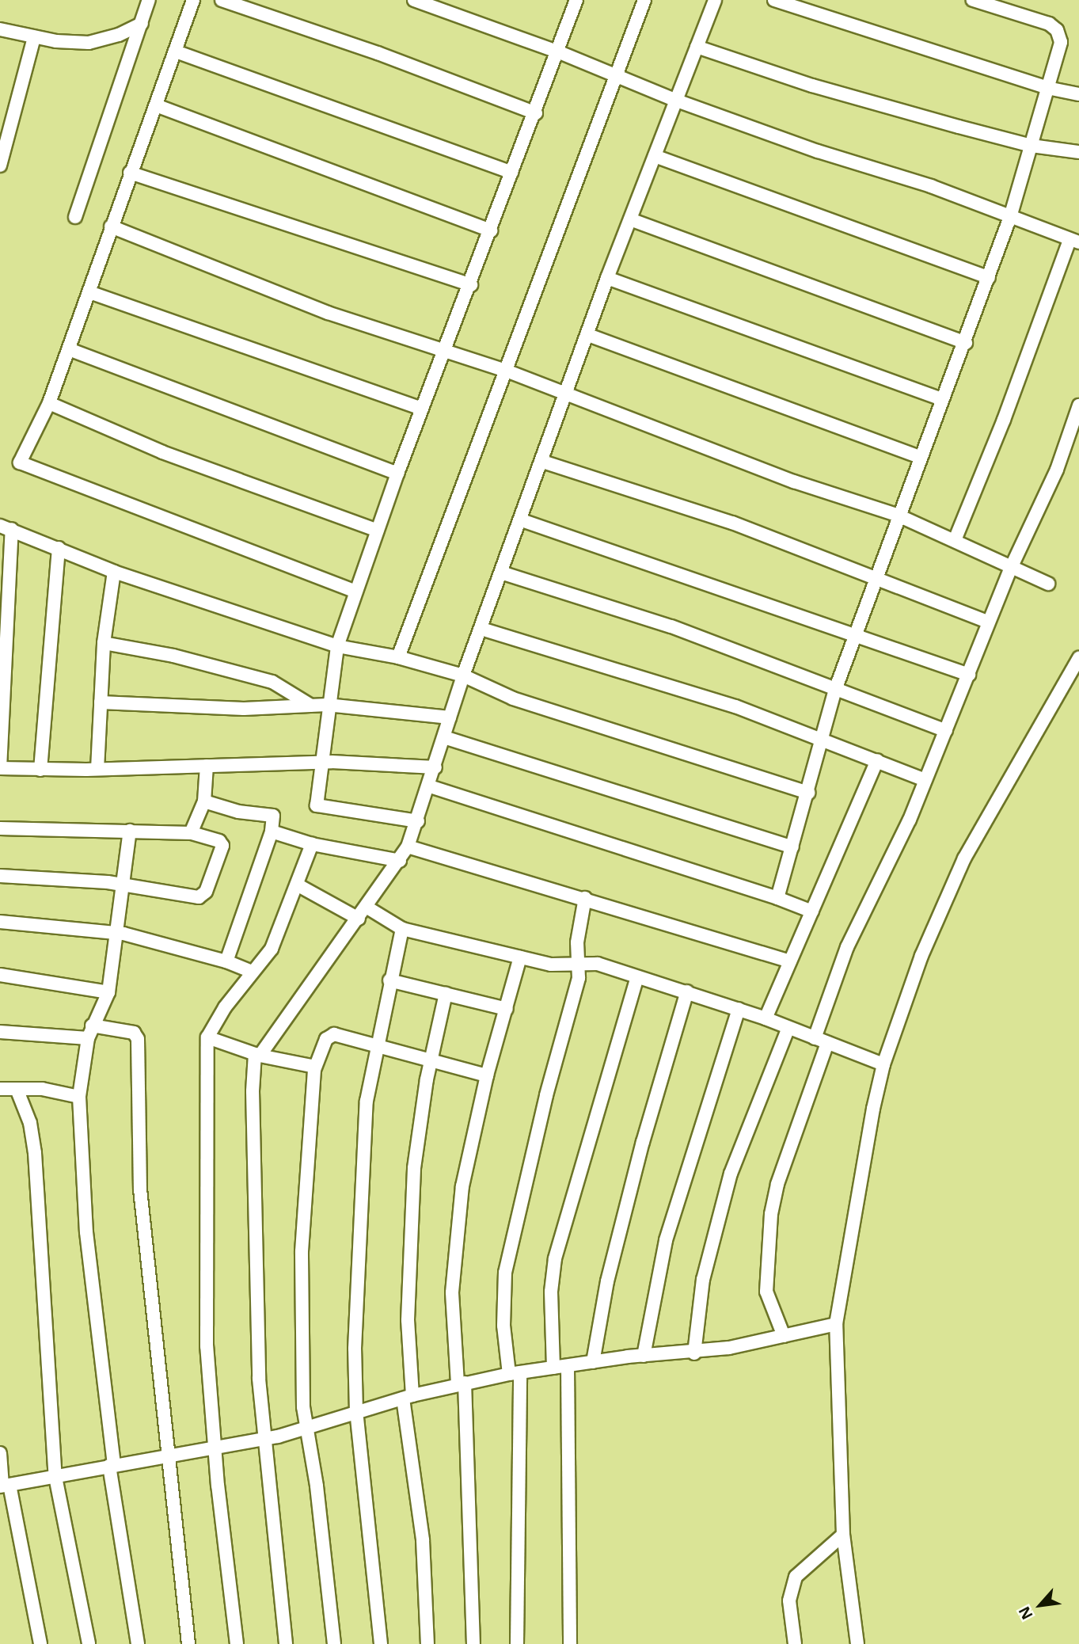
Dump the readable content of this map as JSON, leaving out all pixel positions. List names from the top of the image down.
{
  "north": "bottom left"
}
